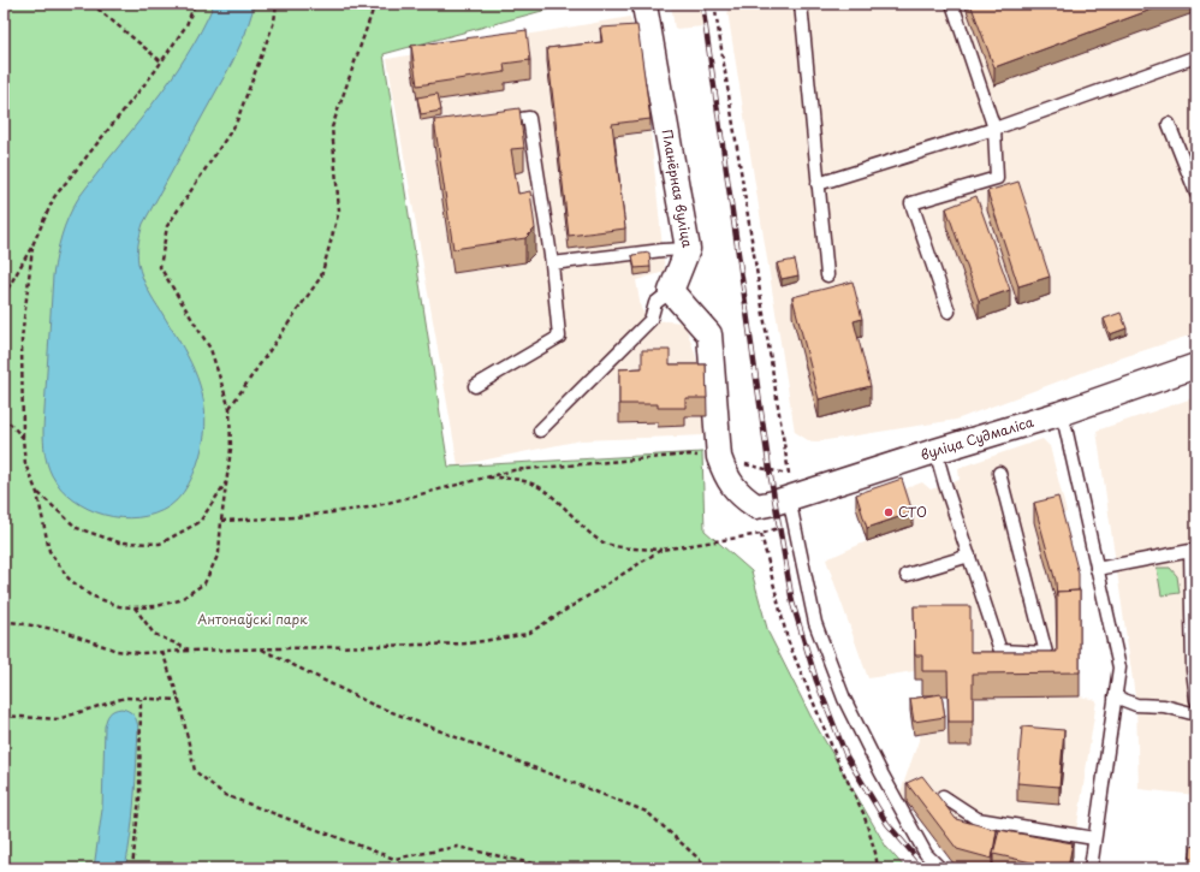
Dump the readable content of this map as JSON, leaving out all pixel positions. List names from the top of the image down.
{
  "streets": {
    "street": ["Планёрная вуліца", "вуліца Судмаліса"]
  },
  "parks": ["Антонаўскі парк"],
  "places": ["СТО"]
}
